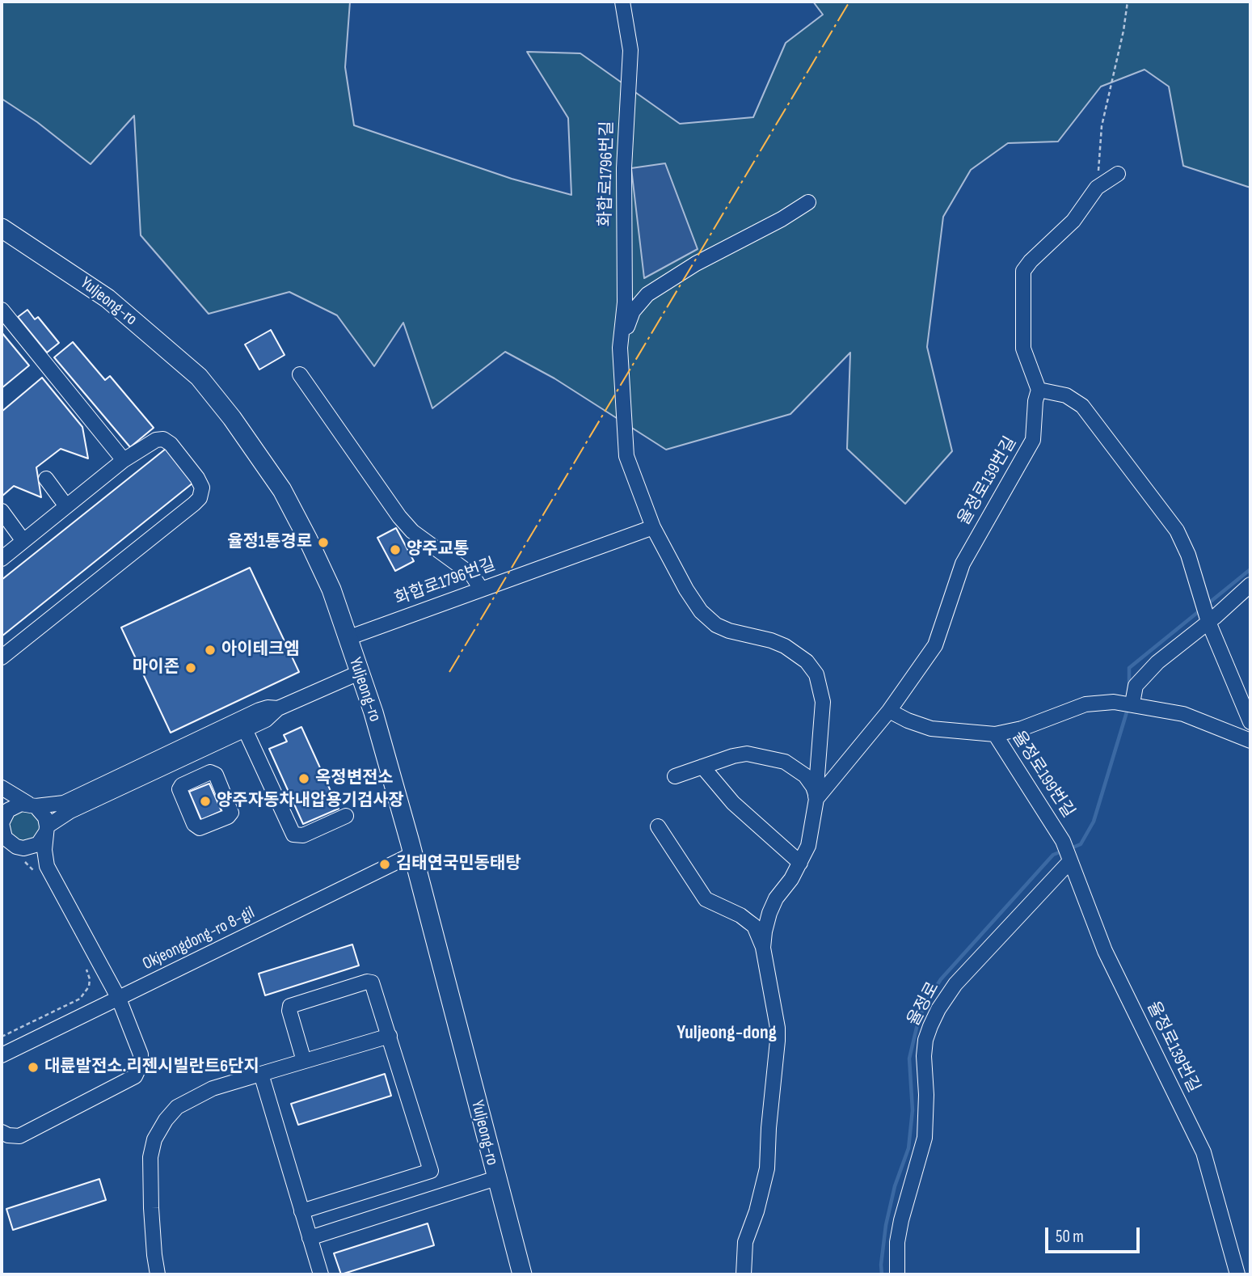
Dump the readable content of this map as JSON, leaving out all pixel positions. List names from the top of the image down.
{
  "streets": {
    "main road": ["Yuljeong-ro"],
    "street": [
      "화합로1796번길",
      "율정로139번길",
      "율정로199번길",
      "Okjeongdong-ro 8-gil",
      "율정로"
    ]
  },
  "crossings": [
    ["화합로1796번길", "Yuljeong-ro"],
    ["화합로1796번길", "율정로139번길"],
    ["Yuljeong-ro", "Okjeongdong-ro 8-gil"],
    ["율정로139번길", "율정로199번길"],
    ["율정로139번길", "율정로"]
  ],
  "districts": ["Yuljeong-dong"],
  "places": [
    "율정1통경로",
    "양주교통",
    "아이테크엠",
    "마이존",
    "옥정변전소",
    "양주자동차내압용기검사장",
    "김태연국민동태탕",
    "대륜발전소.리젠시빌란트6단지"
  ],
  "scale_bar": "50 m"
}
